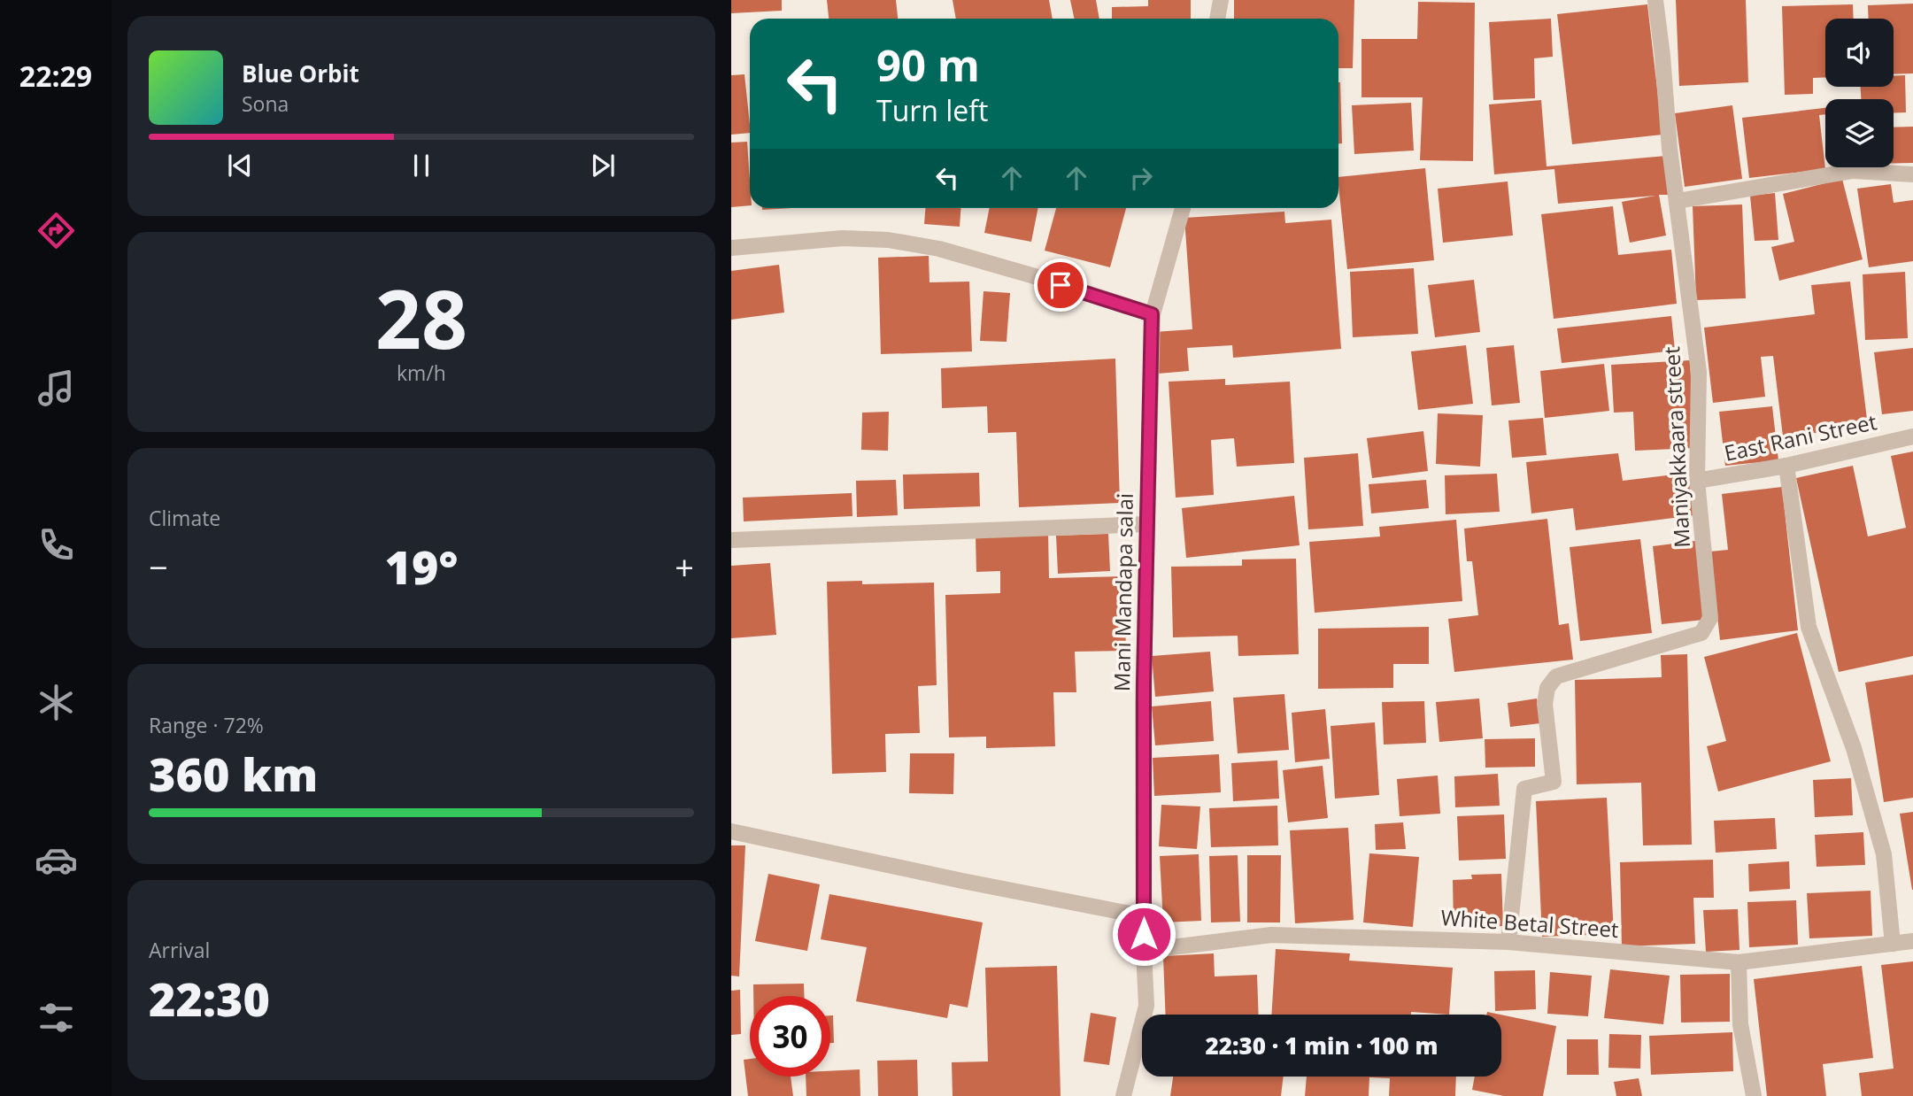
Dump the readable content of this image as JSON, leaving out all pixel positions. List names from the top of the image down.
{
  "streets": {
    "street": [
      "East Rani Street",
      "Maniyakkaara street",
      "Mani Mandapa salai",
      "White Betal Street"
    ]
  },
  "crossings": [
    ["East Rani Street", "Maniyakkaara street"],
    ["Maniyakkaara street", "White Betal Street"],
    ["Mani Mandapa salai", "White Betal Street"]
  ],
  "page": {
    "tabs": "22:29",
    "turn": ["90 m", "Turn left"],
    "song": ["Blue Orbit", "Sona"],
    "tile": [
      ["28", "km/h"],
      "Climate",
      ["Range · 72%", "360 km"],
      ["Arrival", "22:30"]
    ],
    "heat": ["−", "19°", "+"],
    "limit": "30",
    "trip": "22:30 · 1 min · 100 m"
  }
}
